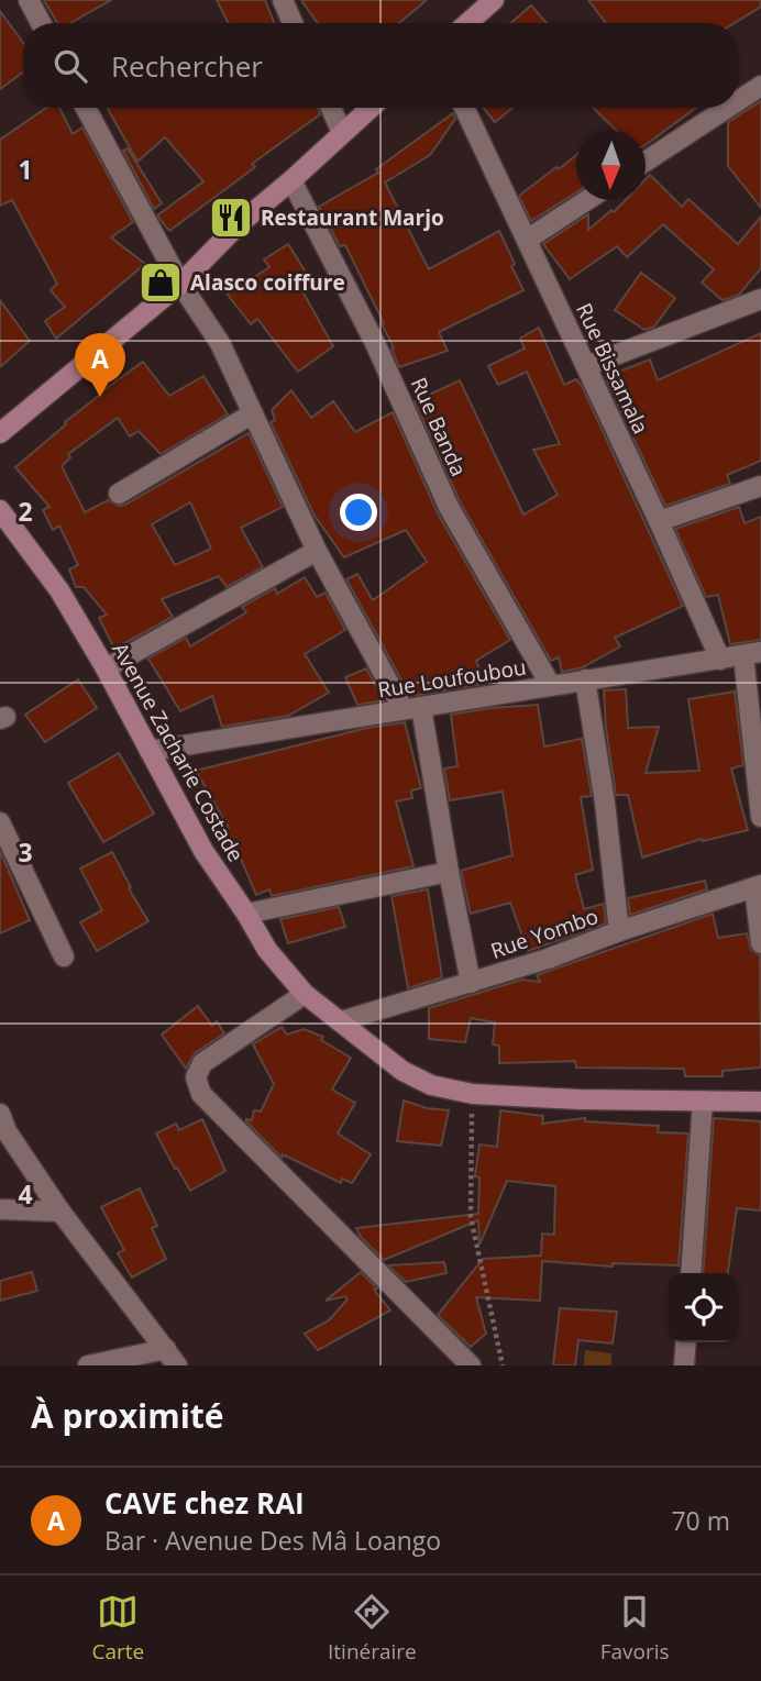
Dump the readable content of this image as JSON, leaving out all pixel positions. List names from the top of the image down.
{
  "streets": {
    "street": [
      "Rue Bissamala",
      "Rue Banda",
      "Rue Loufoubou",
      "Avenue Zacharie Costade",
      "Rue Yombo"
    ]
  },
  "crossings": [
    ["Rue Bissamala", "Rue Loufoubou"],
    ["Rue Banda", "Rue Loufoubou"],
    ["Rue Loufoubou", "Avenue Zacharie Costade"],
    ["Avenue Zacharie Costade", "Rue Yombo"]
  ],
  "places": {
    "restaurant": ["Restaurant Marjo"],
    "shop": ["Alasco coiffure"]
  },
  "north": "bottom",
  "page": {
    "search": "Rechercher",
    "pins": "A",
    "heading": "À proximité",
    "list": [
      {
        "mark": "A",
        "name": "CAVE chez RAI",
        "note": "Bar · Avenue Des Mâ Loango",
        "value": "70 m"
      }
    ],
    "nav": ["Carte", "Itinéraire", "Favoris"]
  },
  "grid": {
    "rows": [
      "1",
      "2",
      "3",
      "4"
    ]
  }
}
